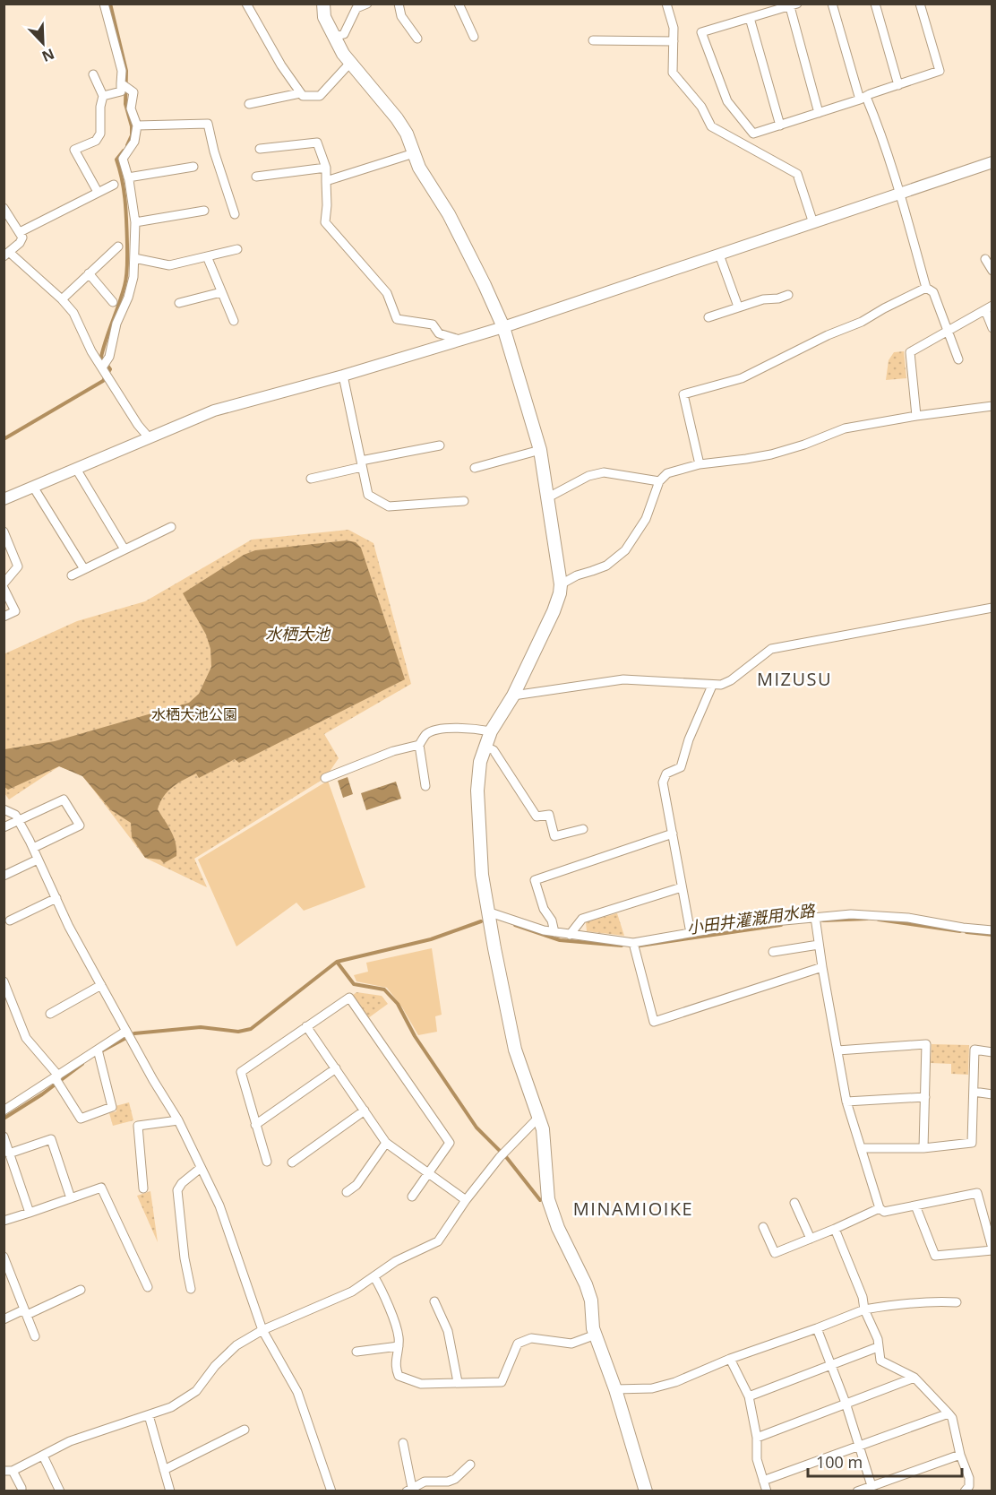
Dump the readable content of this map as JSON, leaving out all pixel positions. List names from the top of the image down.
{
  "districts": ["MIZUSU", "MINAMIOIKE"],
  "water": ["水栖大池", "小田井灌漑用水路"],
  "parks": ["水栖大池公園"],
  "scale_bar": "100 m",
  "north": "bottom right"
}
